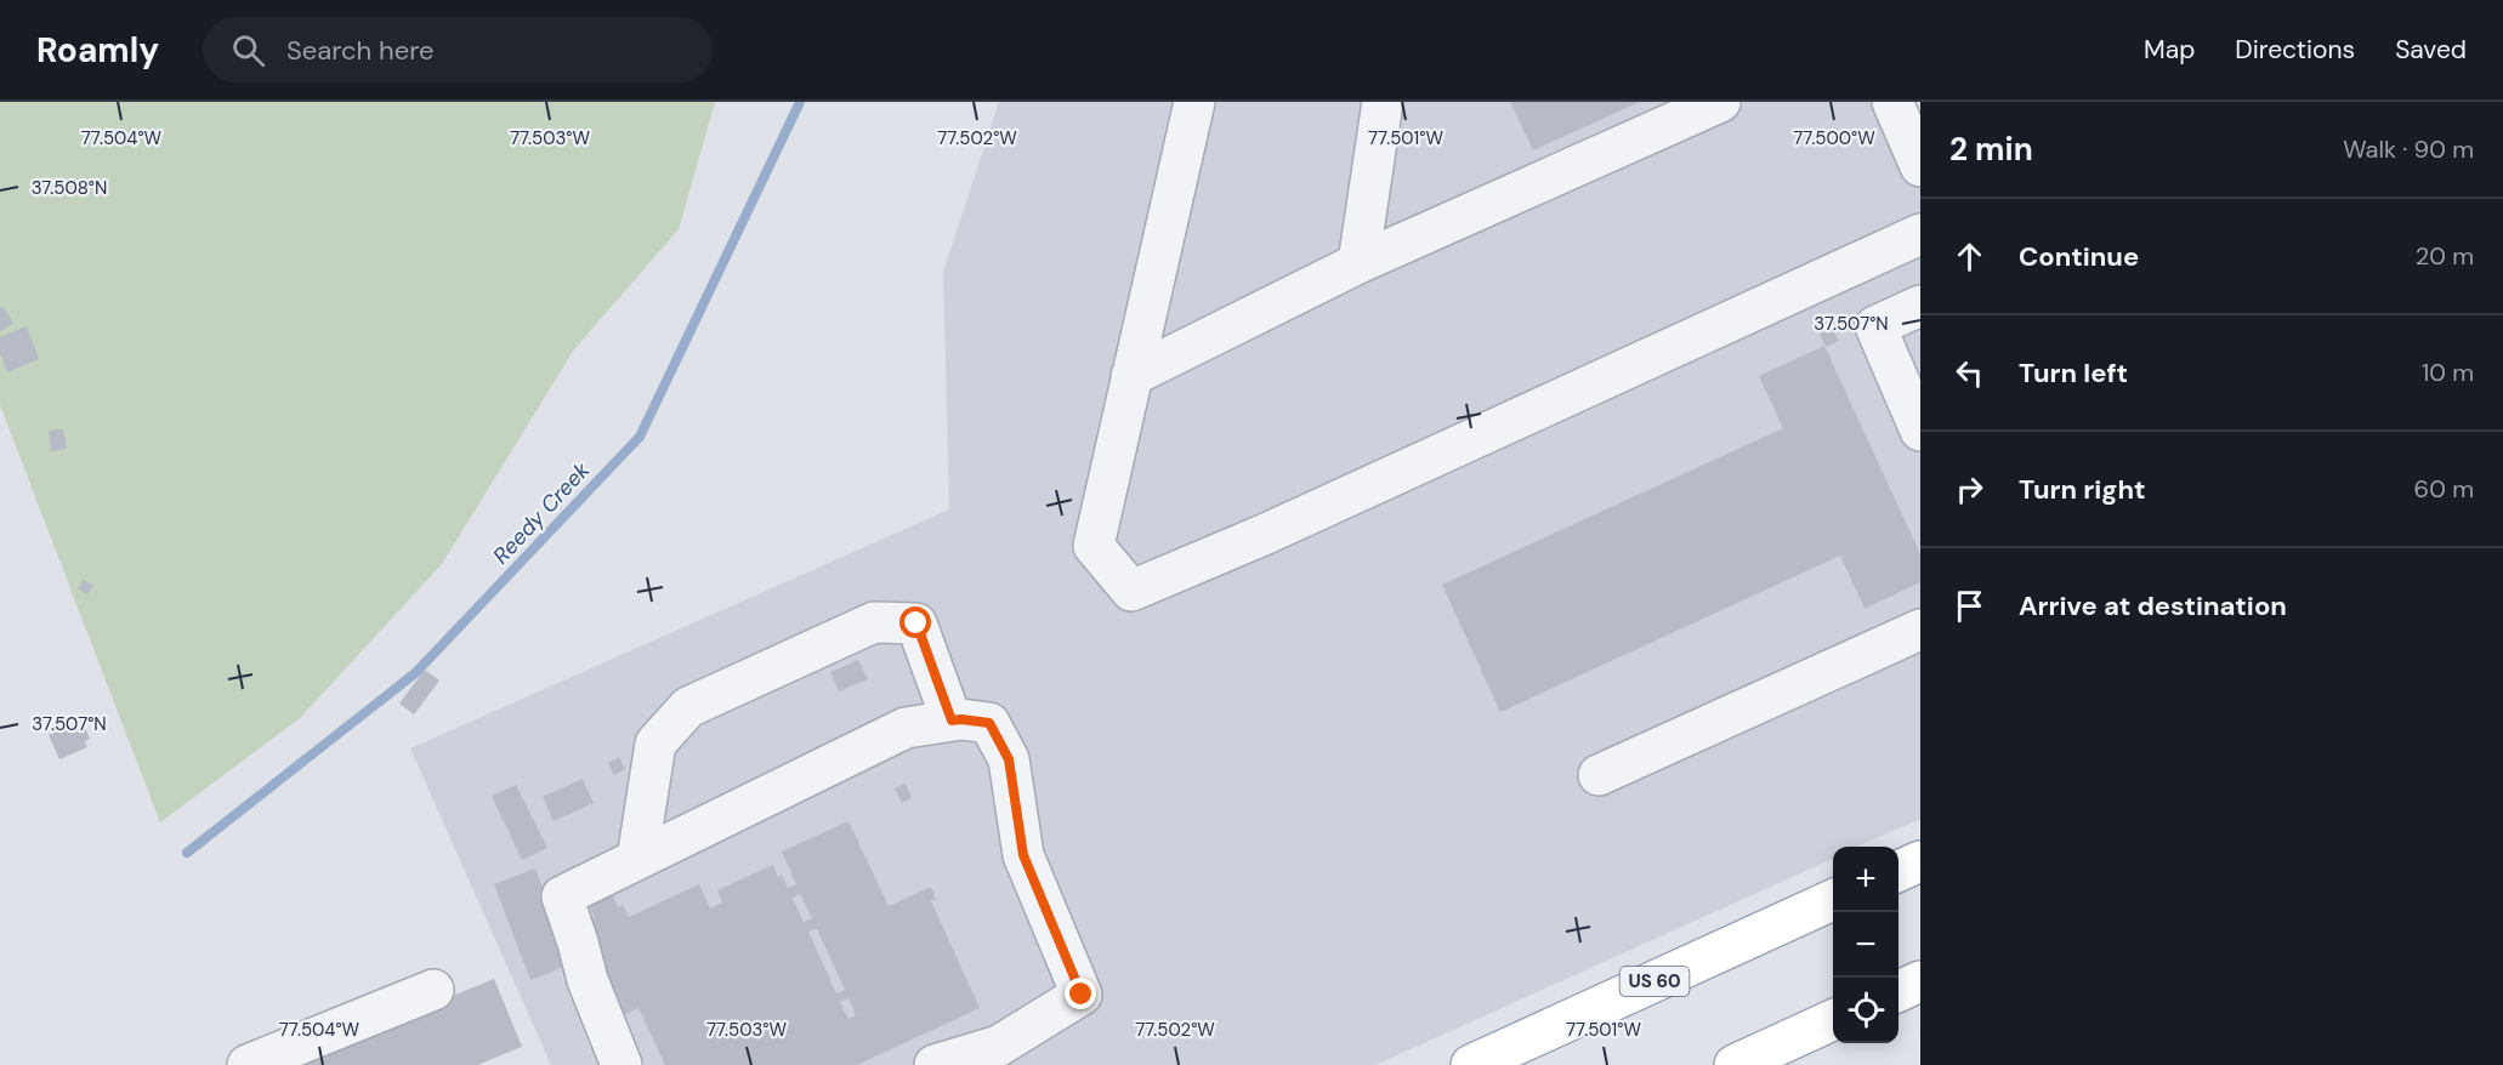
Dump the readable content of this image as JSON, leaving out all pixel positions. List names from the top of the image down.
{
  "streets": {
    "main road": ["US 60"]
  },
  "water": ["Reedy Creek"],
  "page": {
    "header": "Roamly",
    "search": "Search here",
    "nav": ["Map", "Directions", "Saved"],
    "heading": ["2 min", "Walk · 90 m"],
    "list": [
      ["Continue", "20 m"],
      ["Turn left", "10 m"],
      ["Turn right", "60 m"],
      "Arrive at destination"
    ],
    "map_buttons": ["+", "−"]
  },
  "coordinates": [
    "77.504°W",
    "77.503°W",
    "77.502°W",
    "77.501°W",
    "77.500°W",
    "37.508°N",
    "37.507°N"
  ]
}
